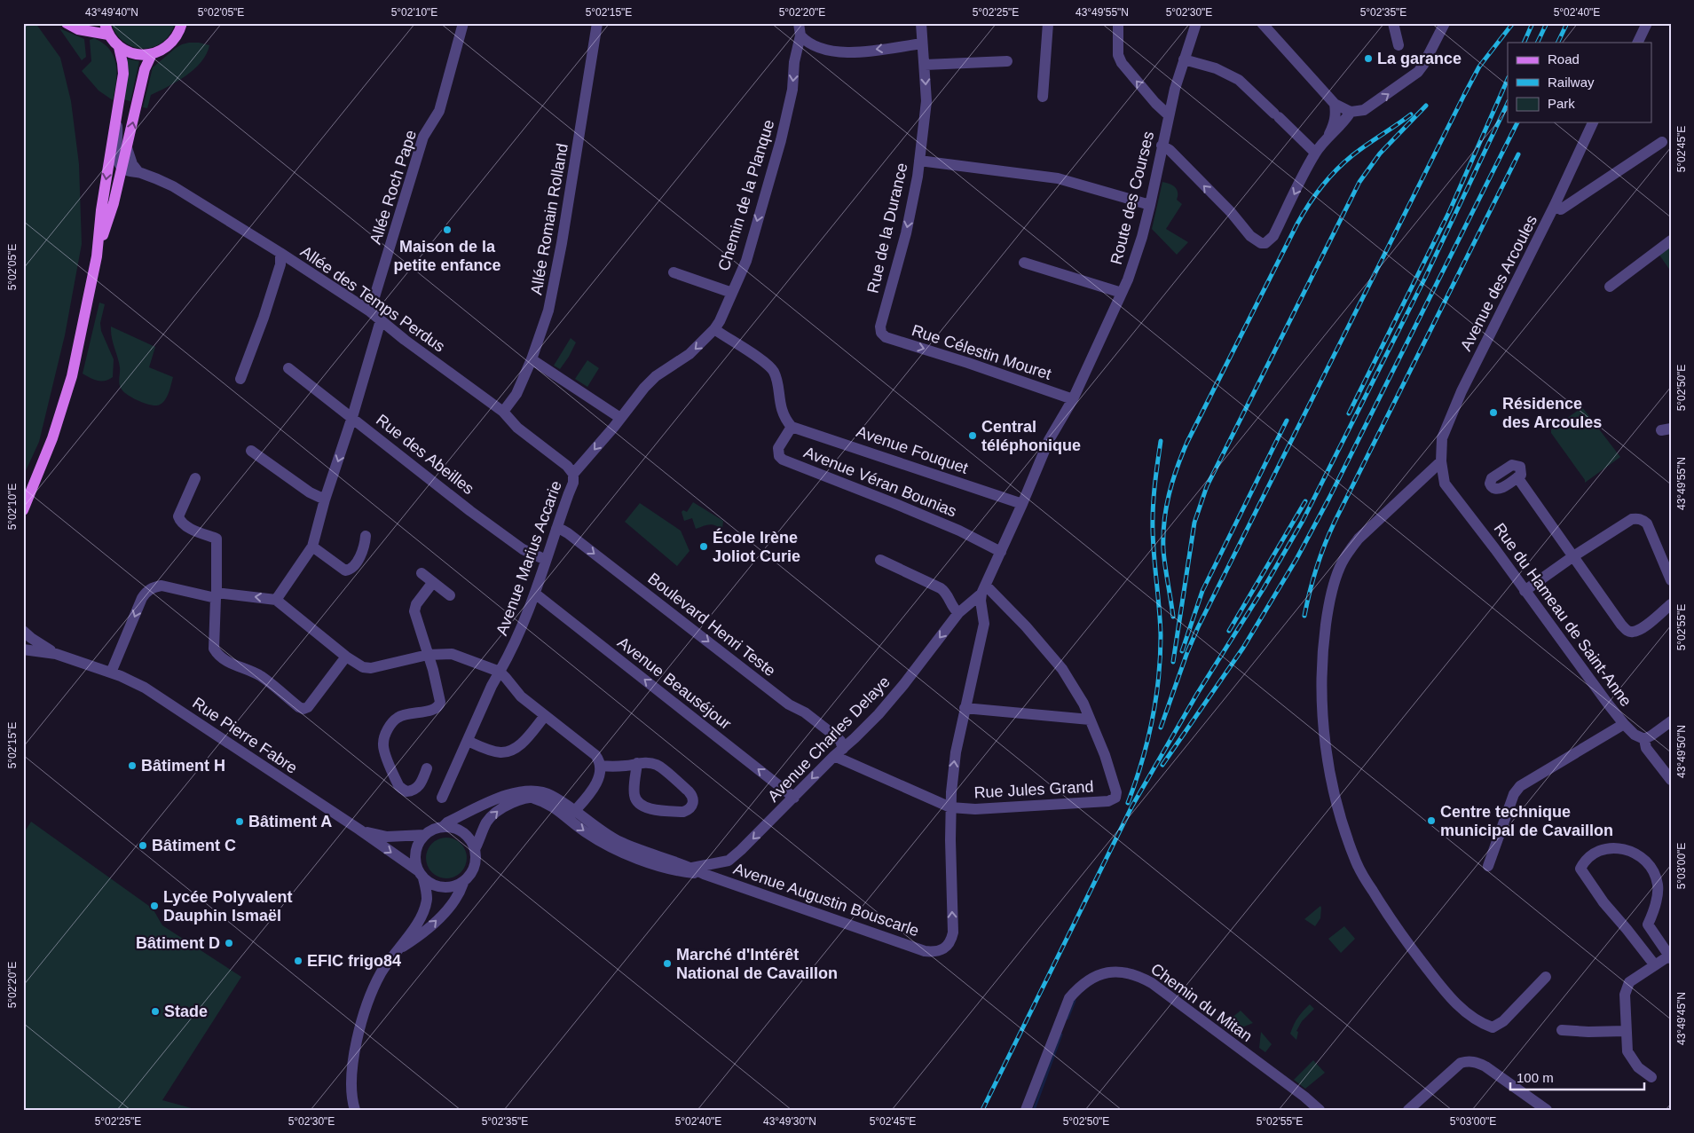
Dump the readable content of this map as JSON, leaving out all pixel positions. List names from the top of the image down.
{
  "streets": {
    "street": [
      "Allée Roch Pape",
      "Chemin de la Planque",
      "Route des Courses",
      "Allée Romain Rolland",
      "Rue de la Durance",
      "Avenue des Arcoules",
      "Allée des Temps Perdus",
      "Rue Célestin Mouret",
      "Avenue Fouquet",
      "Rue des Abeilles",
      "Avenue Véran Bounias",
      "Avenue Marius Accarie",
      "Rue du Hameau de Saint-Anne",
      "Boulevard Henri Teste",
      "Avenue Beauséjour",
      "Rue Pierre Fabre",
      "Avenue Charles Delaye",
      "Rue Jules Grand",
      "Avenue Augustin Bouscarle",
      "Chemin du Mitan"
    ]
  },
  "crossings": [
    ["Allée Roch Pape", "Allée des Temps Perdus"],
    ["Chemin de la Planque", "Allée des Temps Perdus"],
    ["Chemin de la Planque", "Avenue Marius Accarie"],
    ["Route des Courses", "Rue Célestin Mouret"],
    ["Route des Courses", "Avenue Fouquet"],
    ["Route des Courses", "Avenue Véran Bounias"],
    ["Route des Courses", "Avenue Charles Delaye"],
    ["Allée Romain Rolland", "Allée des Temps Perdus"],
    ["Rue de la Durance", "Rue Célestin Mouret"],
    ["Avenue des Arcoules", "Rue du Hameau de Saint-Anne"],
    ["Allée des Temps Perdus", "Avenue Marius Accarie"],
    ["Avenue Fouquet", "Avenue Véran Bounias"],
    ["Rue des Abeilles", "Avenue Marius Accarie"],
    ["Avenue Marius Accarie", "Boulevard Henri Teste"],
    ["Avenue Marius Accarie", "Avenue Beauséjour"],
    ["Boulevard Henri Teste", "Avenue Charles Delaye"],
    ["Boulevard Henri Teste", "Rue Jules Grand"],
    ["Avenue Beauséjour", "Avenue Charles Delaye"],
    ["Avenue Charles Delaye", "Rue Jules Grand"],
    ["Avenue Charles Delaye", "Avenue Augustin Bouscarle"],
    ["Rue Jules Grand", "Avenue Augustin Bouscarle"]
  ],
  "one_way": [
    "Chemin de la Planque",
    "Rue de la Durance",
    "Rue Célestin Mouret",
    "Boulevard Henri Teste",
    "Avenue Charles Delaye"
  ],
  "places": [
    "La garance",
    "Maison de la petite enfance",
    "Résidence des Arcoules",
    "Central téléphonique",
    "École Irène Joliot Curie",
    "Bâtiment H",
    "Centre technique municipal de Cavaillon",
    "Bâtiment A",
    "Bâtiment C",
    "Lycée Polyvalent Dauphin Ismaël",
    "Bâtiment D",
    "EFIC frigo84",
    "Marché d'Intérêt National de Cavaillon",
    "Stade"
  ],
  "legend": ["Road", "Railway", "Park"],
  "scale_bar": "100 m",
  "coordinates": [
    "43°49'40\"N",
    "5°02'05\"E",
    "5°02'10\"E",
    "5°02'15\"E",
    "5°02'20\"E",
    "5°02'25\"E",
    "43°49'55\"N",
    "5°02'30\"E",
    "5°02'35\"E",
    "5°02'40\"E",
    "5°02'45\"E",
    "5°02'50\"E",
    "5°02'55\"E",
    "43°49'50\"N",
    "5°03'00\"E",
    "43°49'45\"N",
    "43°49'30\"N"
  ]
}
